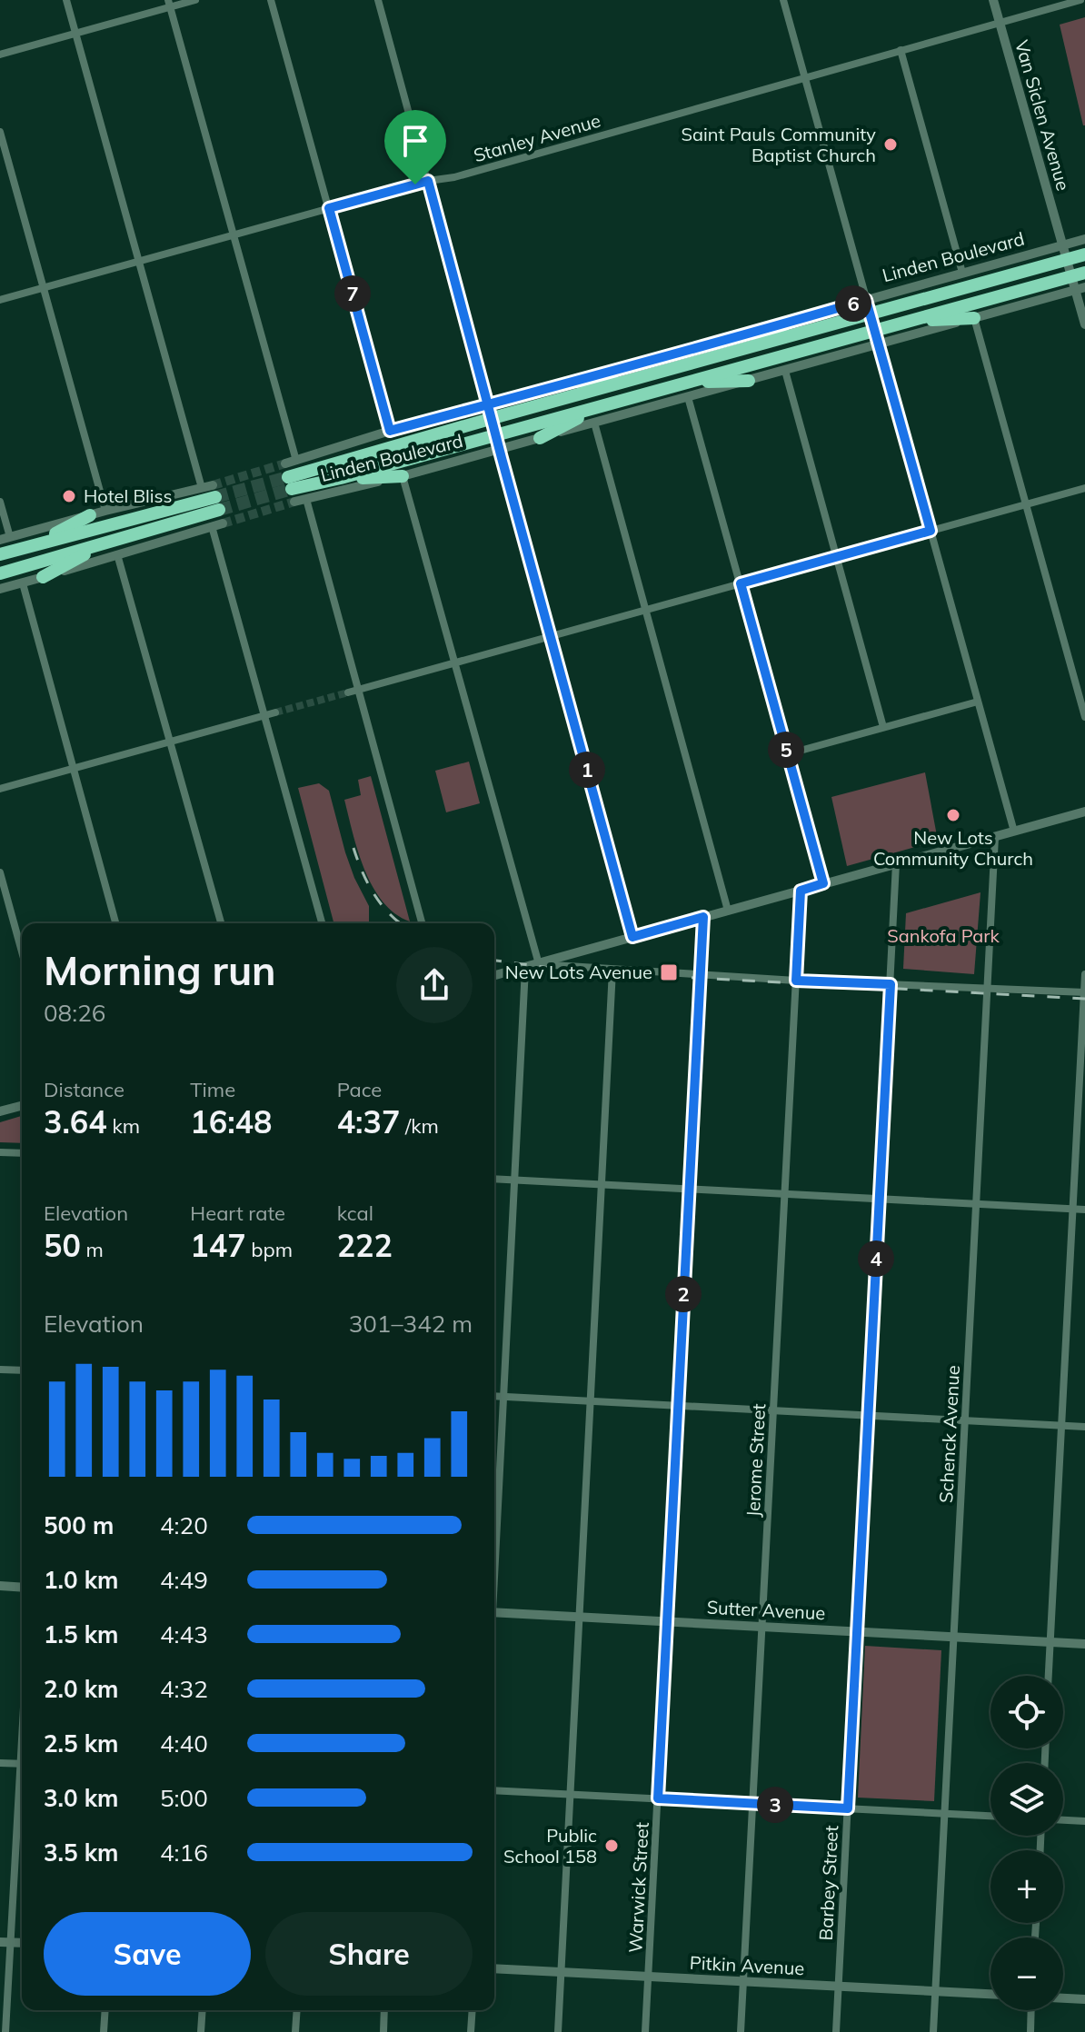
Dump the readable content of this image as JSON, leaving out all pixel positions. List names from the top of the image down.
{
  "streets": {
    "highway": ["Linden Boulevard"],
    "street": [
      "Van Siclen Avenue",
      "Stanley Avenue",
      "Schenck Avenue",
      "Jerome Street",
      "Sutter Avenue",
      "Barbey Street",
      "Warwick Street",
      "Pitkin Avenue"
    ]
  },
  "crossings": [
    ["Van Siclen Avenue", "Stanley Avenue"],
    ["Van Siclen Avenue", "Linden Boulevard"],
    ["Schenck Avenue", "Sutter Avenue"],
    ["Schenck Avenue", "Pitkin Avenue"],
    ["Jerome Street", "Sutter Avenue"],
    ["Jerome Street", "Pitkin Avenue"],
    ["Sutter Avenue", "Barbey Street"],
    ["Sutter Avenue", "Warwick Street"],
    ["Barbey Street", "Pitkin Avenue"],
    ["Warwick Street", "Pitkin Avenue"]
  ],
  "parks": ["Sankofa Park"],
  "places": {
    "other": [
      "Saint Pauls Community Baptist Church",
      "Hotel Bliss",
      "New Lots Community Church",
      "Public School 158"
    ],
    "transit": ["New Lots Avenue"]
  },
  "page": {
    "pins": [
      "7",
      "6",
      "5",
      "1",
      "4",
      "2",
      "3"
    ],
    "heading": ["Morning run", "08:26"],
    "stats": [
      ["Distance", "3.64 km"],
      ["Time", "16:48"],
      ["Pace", "4:37 /km"],
      ["Elevation", "50 m"],
      ["Heart rate", "147 bpm"],
      ["kcal", "222"]
    ],
    "chart": ["Elevation", "301–342 m"],
    "list": [
      {
        "name": "500 m",
        "note": "4:20"
      },
      {
        "name": "1.0 km",
        "note": "4:49"
      },
      {
        "name": "1.5 km",
        "note": "4:43"
      },
      {
        "name": "2.0 km",
        "note": "4:32"
      },
      {
        "name": "2.5 km",
        "note": "4:40"
      },
      {
        "name": "3.0 km",
        "note": "5:00"
      },
      {
        "name": "3.5 km",
        "note": "4:16"
      }
    ],
    "map_buttons": ["+", "−"],
    "buttons": ["Save", "Share"]
  }
}
